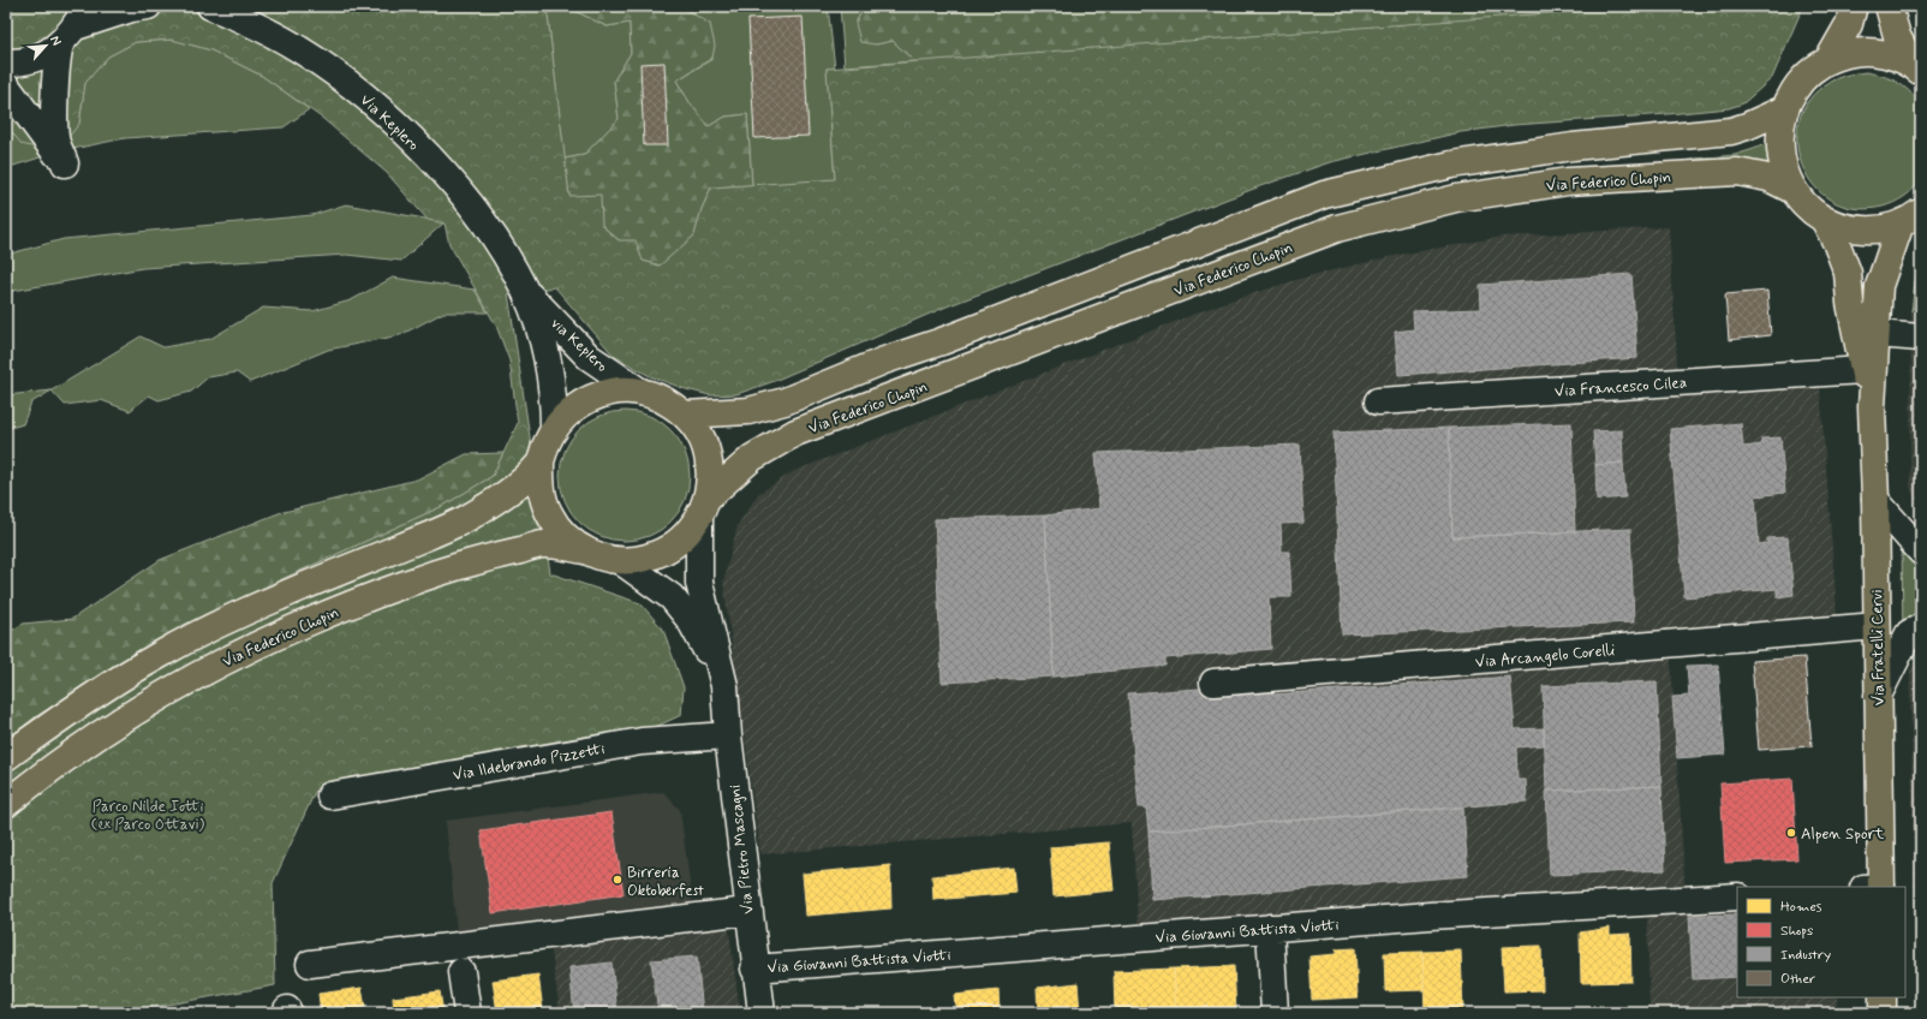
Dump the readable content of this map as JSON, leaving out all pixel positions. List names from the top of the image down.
{
  "streets": {
    "main road": ["Via Federico Chopin", "Via Fratelli Cervi"],
    "street": [
      "Via Keplero",
      "via Keplero",
      "Via Francesco Cilea",
      "Via Arcangelo Corelli",
      "Via Ildebrando Pizzetti",
      "Via Pietro Mascagni",
      "Via Giovanni Battista Viotti"
    ]
  },
  "crossings": [
    ["Via Keplero", "via Keplero"],
    ["Via Federico Chopin", "via Keplero"],
    ["Via Federico Chopin", "Via Fratelli Cervi"],
    ["Via Federico Chopin", "Via Pietro Mascagni"],
    ["via Keplero", "Via Pietro Mascagni"],
    ["Via Francesco Cilea", "Via Fratelli Cervi"],
    ["Via Fratelli Cervi", "Via Arcangelo Corelli"],
    ["Via Ildebrando Pizzetti", "Via Pietro Mascagni"],
    ["Via Pietro Mascagni", "Via Giovanni Battista Viotti"]
  ],
  "parks": ["Parco Nilde Iotti (ex Parco Ottavi)"],
  "places": ["Alpen Sport", "Birreria Oktoberfest"],
  "legend": [
    "Homes",
    "Shops",
    "Industry",
    "Other"
  ],
  "north": "top right"
}
